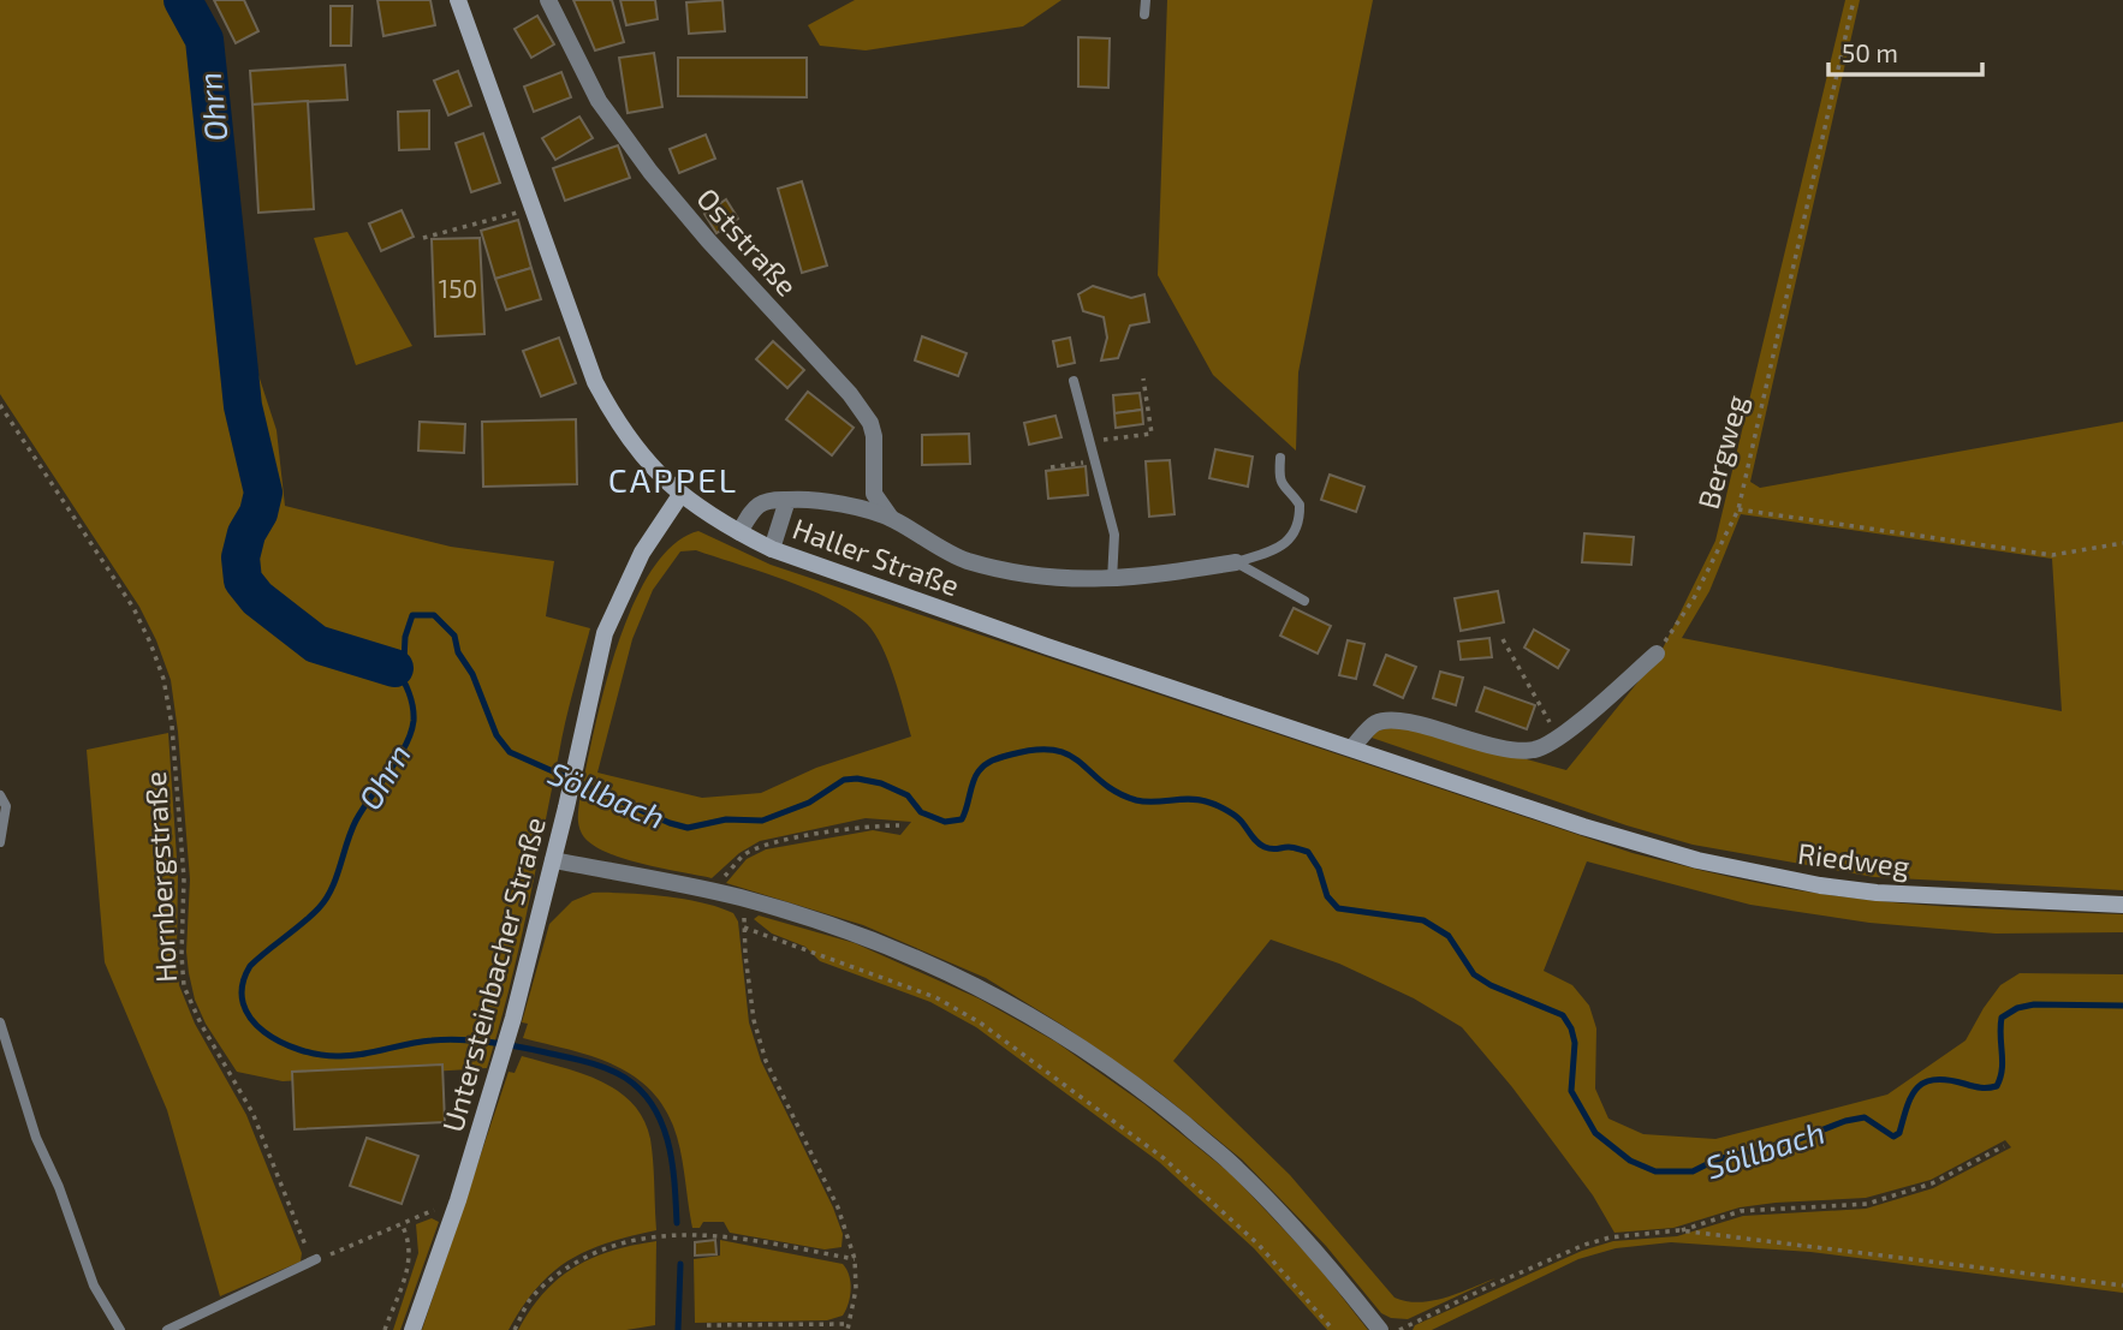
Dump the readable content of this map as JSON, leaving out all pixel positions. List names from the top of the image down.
{
  "streets": {
    "main road": ["Haller Straße", "Riedweg", "Untersteinbacher Straße"],
    "street": ["Oststraße"],
    "path": ["Bergweg", "Hornbergstraße"]
  },
  "crossings": [
    ["Haller Straße", "Riedweg"],
    ["Haller Straße", "Untersteinbacher Straße"]
  ],
  "districts": ["CAPPEL"],
  "water": ["Ohrn", "Söllbach"],
  "house_numbers": ["150"],
  "scale_bar": "50 m"
}
